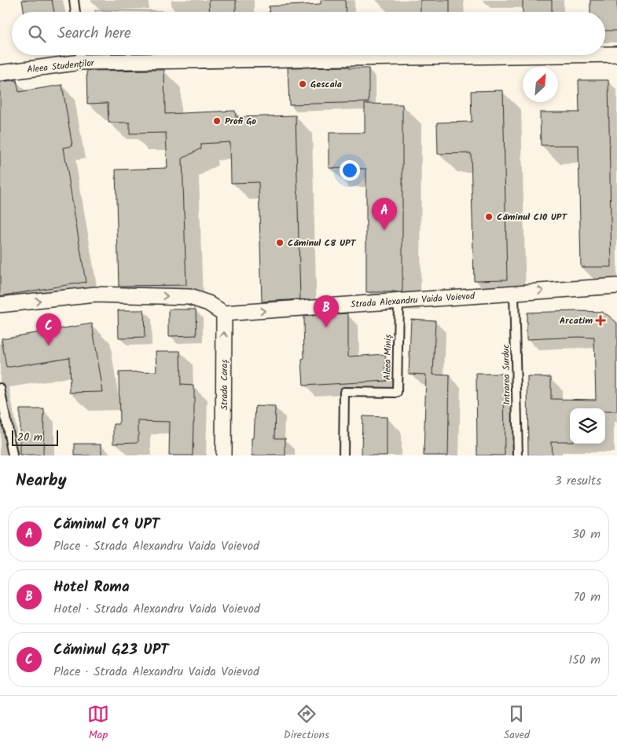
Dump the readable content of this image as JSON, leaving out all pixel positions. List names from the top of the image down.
{
  "streets": {
    "street": ["Aleea Studenților", "Strada Alexandru Vaida Voievod", "Strada Caraș"],
    "lane": ["Aleea Miniș", "Intrarea Surduc"]
  },
  "crossings": [
    ["Strada Alexandru Vaida Voievod", "Aleea Miniș"],
    ["Strada Alexandru Vaida Voievod", "Intrarea Surduc"],
    ["Strada Alexandru Vaida Voievod", "Strada Caraș"]
  ],
  "one_way": ["Strada Alexandru Vaida Voievod", "Strada Caraș"],
  "places": {
    "other": [
      "Gescala",
      "Profi Go",
      "Căminul C10 UPT",
      "Căminul C8 UPT"
    ],
    "health": ["Arcatim"]
  },
  "scale_bar": "20 m",
  "north": "top right",
  "page": {
    "search": "Search here",
    "pins": ["A", "B", "C"],
    "scale": "20 m",
    "heading": ["Nearby", "3 results"],
    "list": [
      {
        "mark": "A",
        "name": "Căminul C9 UPT",
        "note": "Place · Strada Alexandru Vaida Voievod",
        "value": "30 m"
      },
      {
        "mark": "B",
        "name": "Hotel Roma",
        "note": "Hotel · Strada Alexandru Vaida Voievod",
        "value": "70 m"
      },
      {
        "mark": "C",
        "name": "Căminul G23 UPT",
        "note": "Place · Strada Alexandru Vaida Voievod",
        "value": "150 m"
      }
    ],
    "nav": ["Map", "Directions", "Saved"]
  }
}
